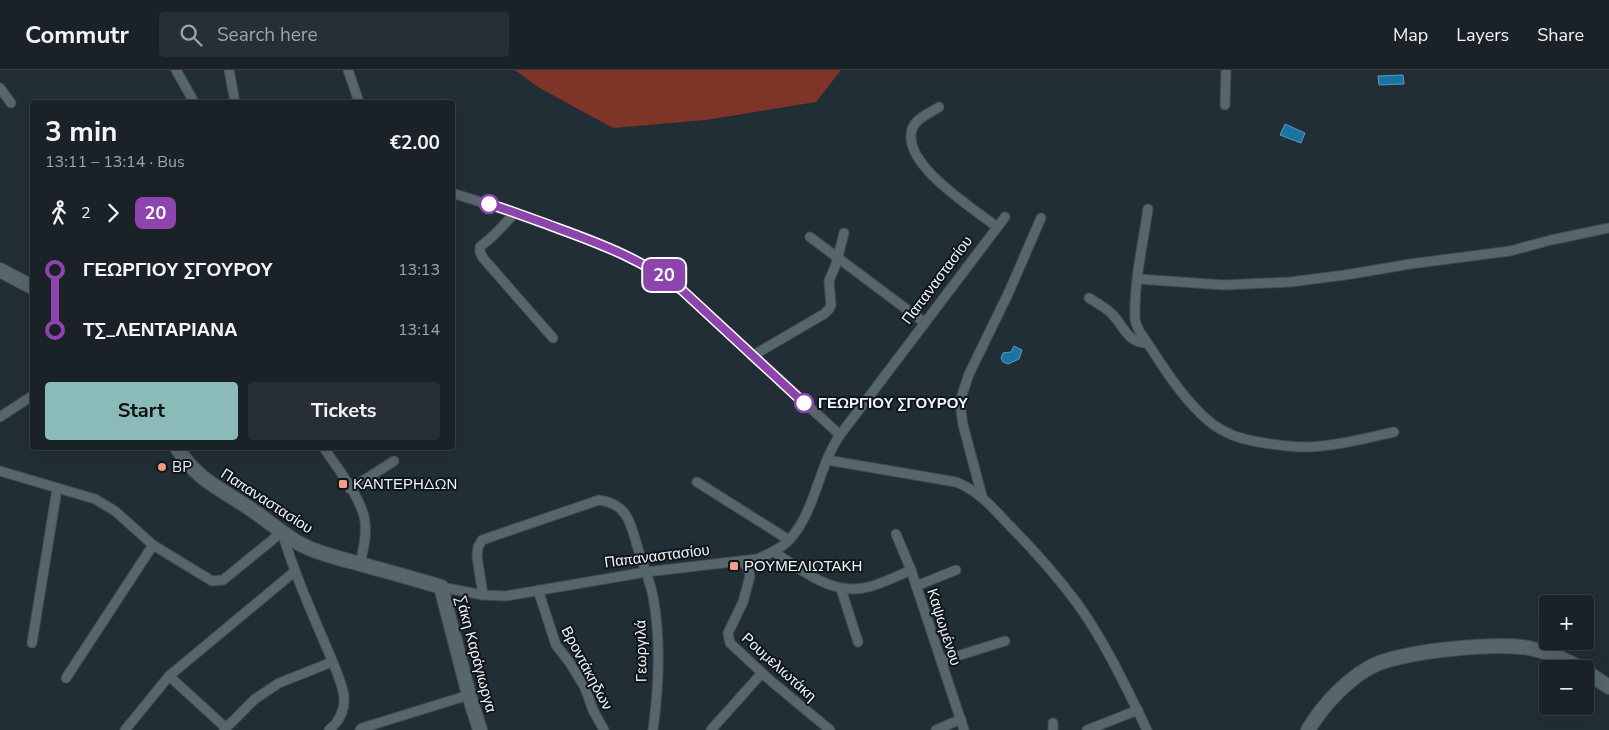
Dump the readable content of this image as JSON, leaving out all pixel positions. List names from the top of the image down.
{
  "streets": {
    "street": [
      "Παπαναστασίου",
      "Καψωμένου",
      "Γεωργιλά",
      "Σάκη Καράγιωργα",
      "Ρουμελιωτάκη",
      "Βροντάκηδων"
    ]
  },
  "crossings": [
    ["Παπαναστασίου", "Γεωργιλά"],
    ["Παπαναστασίου", "Σάκη Καράγιωργα"],
    ["Παπαναστασίου", "Ρουμελιωτάκη"],
    ["Παπαναστασίου", "Βροντάκηδων"]
  ],
  "places": {
    "other": ["ΓΕΩΡΓΙΟΥ ΣΓΟΥΡΟΥ", "BP"],
    "transit": ["ΚΑΝΤΕΡΗΔΩΝ", "ΡΟΥΜΕΛΙΩΤΑΚΗ"]
  },
  "lines": ["bus line 20"],
  "page": {
    "header": "Commutr",
    "search": "Search here",
    "nav": ["Map", "Layers", "Share"],
    "on_map": "20",
    "heading": ["3 min", "13:11 – 13:14 · Bus", "€2.00"],
    "legs": ["2", "20"],
    "list": [
      {
        "name": "ΓΕΩΡΓΙΟΥ ΣΓΟΥΡΟΥ",
        "value": "13:13"
      },
      {
        "name": "ΤΣ_ΛΕΝΤΑΡΙΑΝΑ",
        "value": "13:14"
      }
    ],
    "buttons": ["Start", "Tickets"],
    "map_buttons": ["+", "−"]
  }
}
